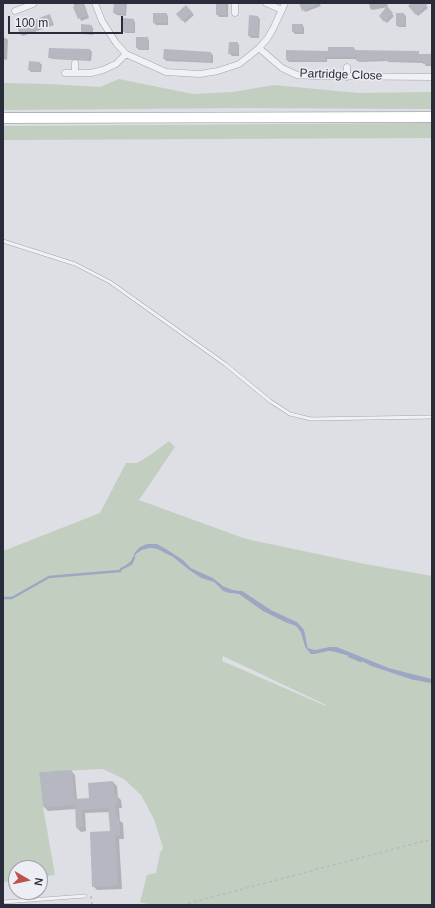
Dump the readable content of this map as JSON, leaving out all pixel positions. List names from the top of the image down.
{
  "streets": {
    "street": ["Partridge Close"]
  },
  "scale_bar": "100 m",
  "north": "right"
}
